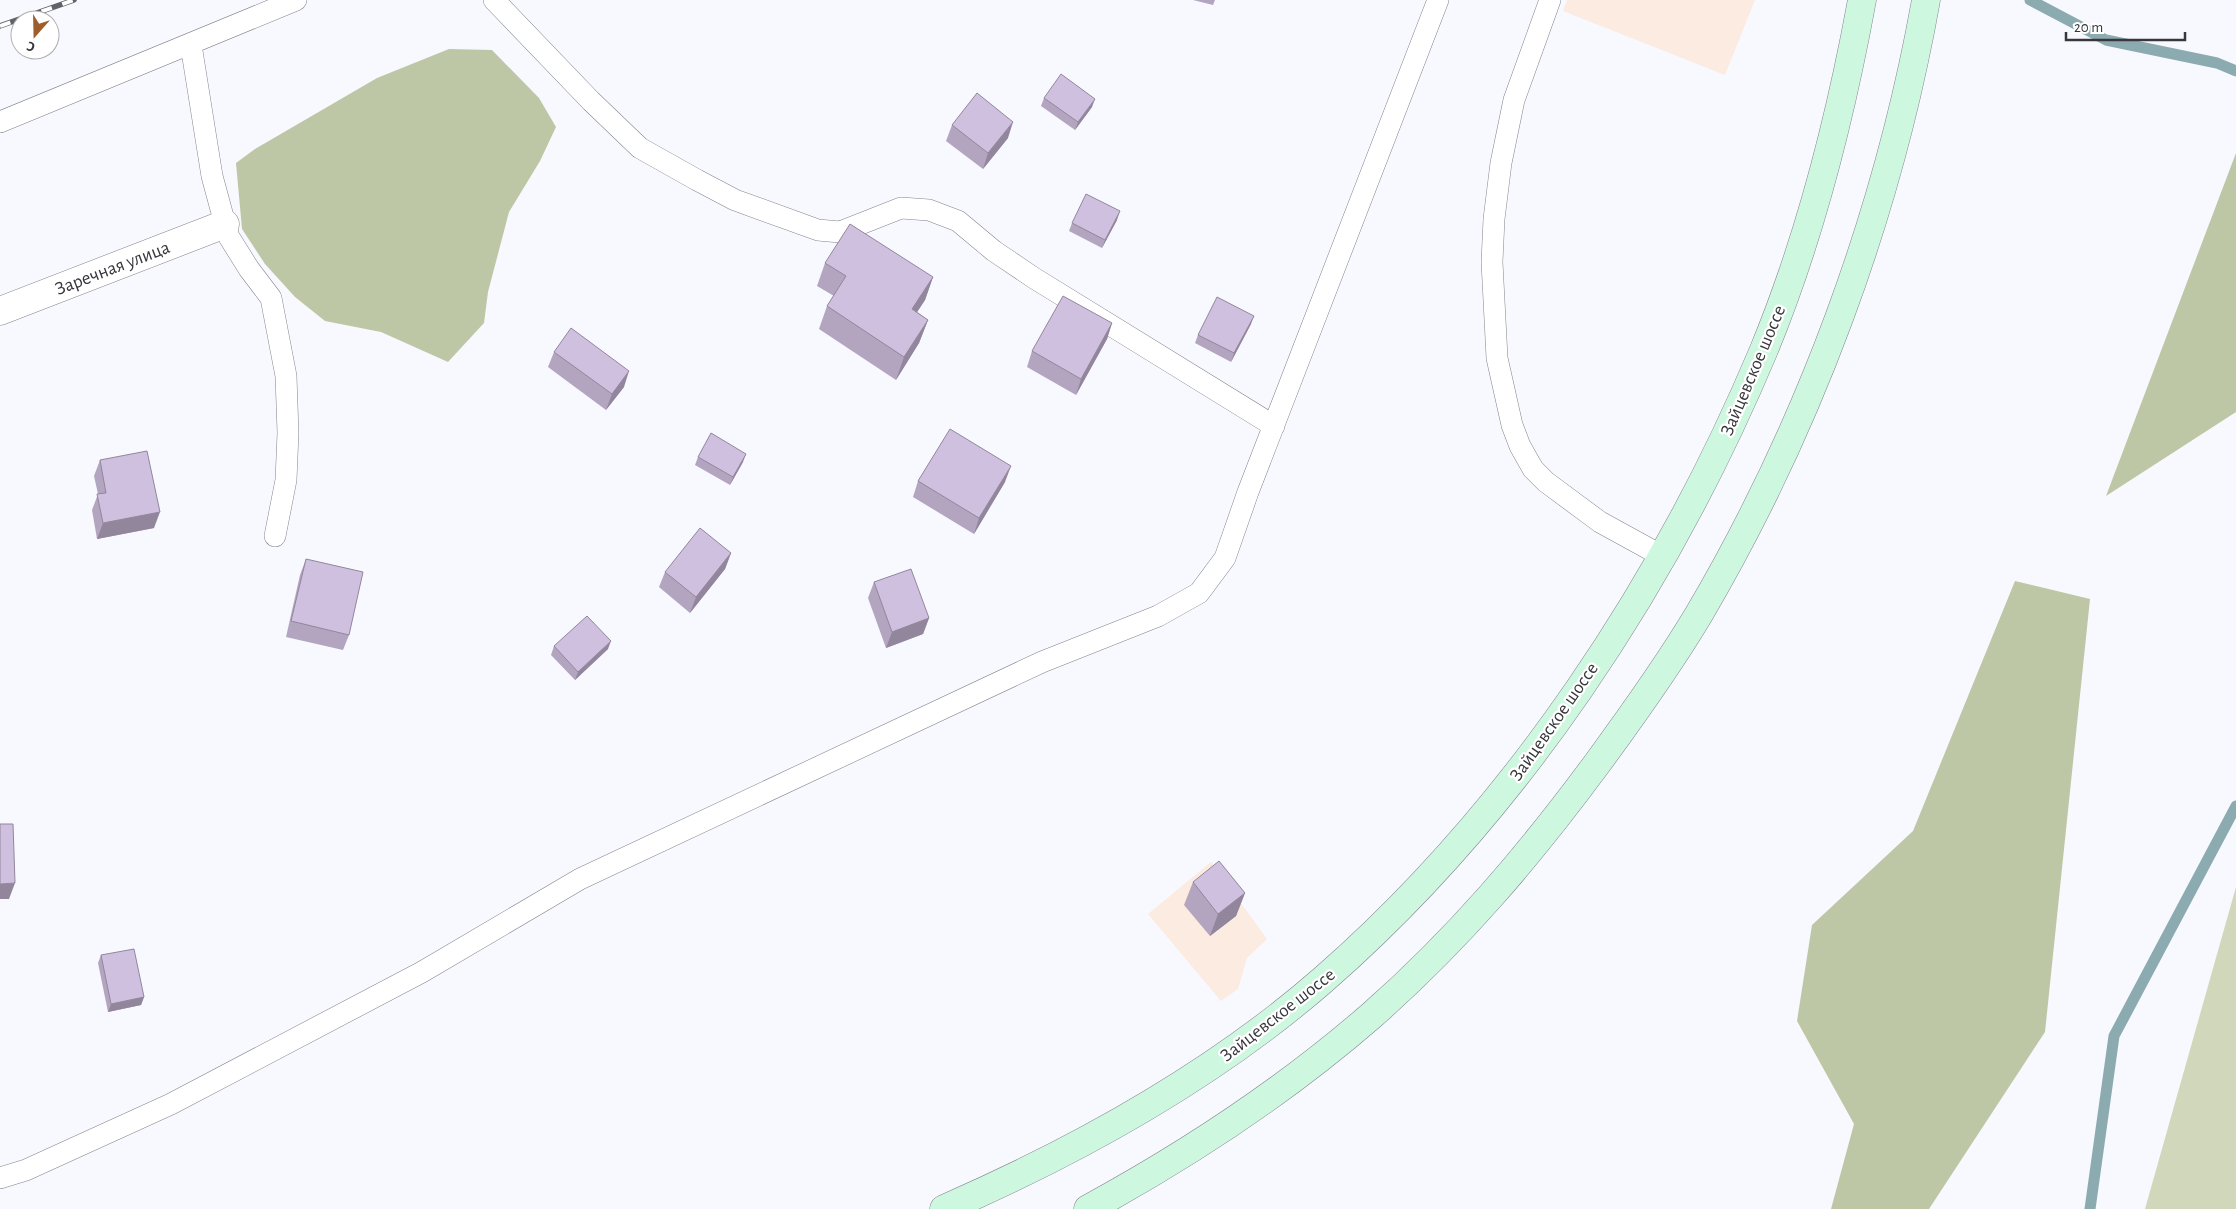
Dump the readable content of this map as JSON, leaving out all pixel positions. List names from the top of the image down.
{
  "streets": {
    "main road": ["Зайцевское шоссе"],
    "street": ["Заречная улица"]
  },
  "scale_bar": "20 m",
  "north": "bottom"
}
